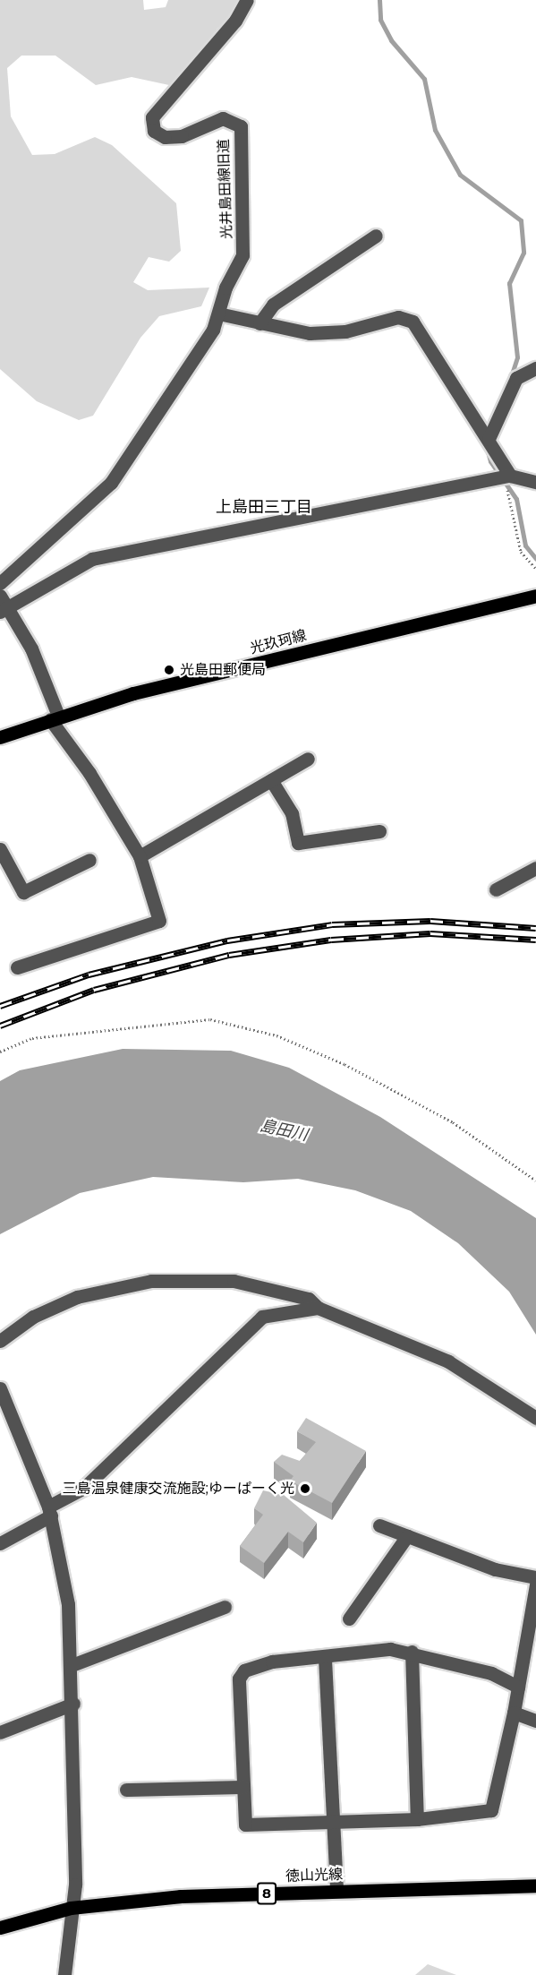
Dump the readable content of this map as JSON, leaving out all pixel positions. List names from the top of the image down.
{
  "streets": {
    "main road": ["光玖珂線", "徳山光線", "8"],
    "street": ["光井島田線旧道"]
  },
  "districts": ["上島田三丁目"],
  "water": ["島田川"],
  "places": ["光島田郵便局", "三島温泉健康交流施設;ゆーぱーく光"]
}
